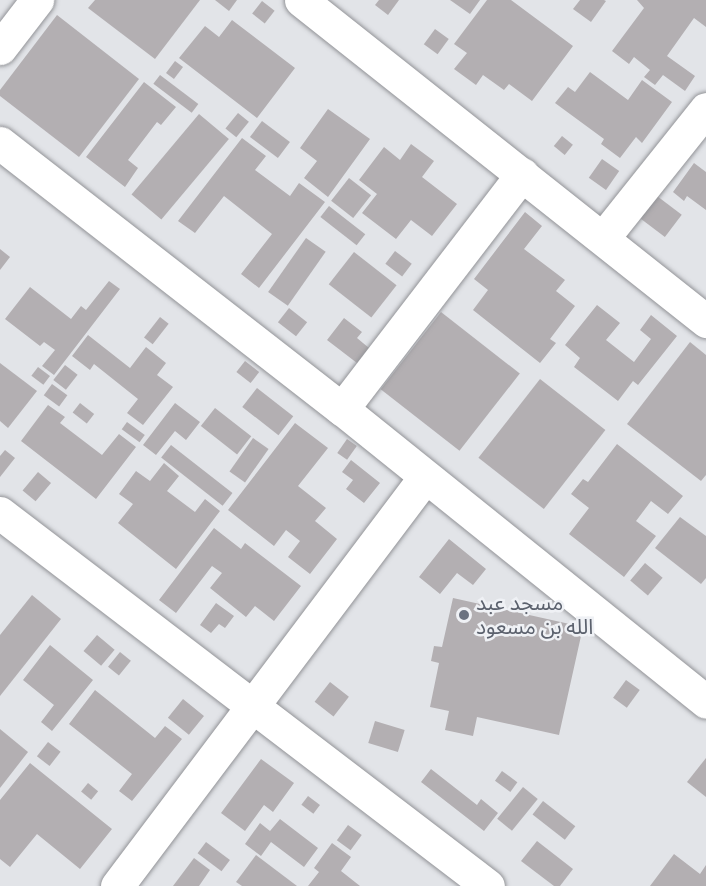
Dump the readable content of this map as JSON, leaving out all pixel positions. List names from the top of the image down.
{
  "places": ["مسجد عبد الله بن مسعود"]
}
